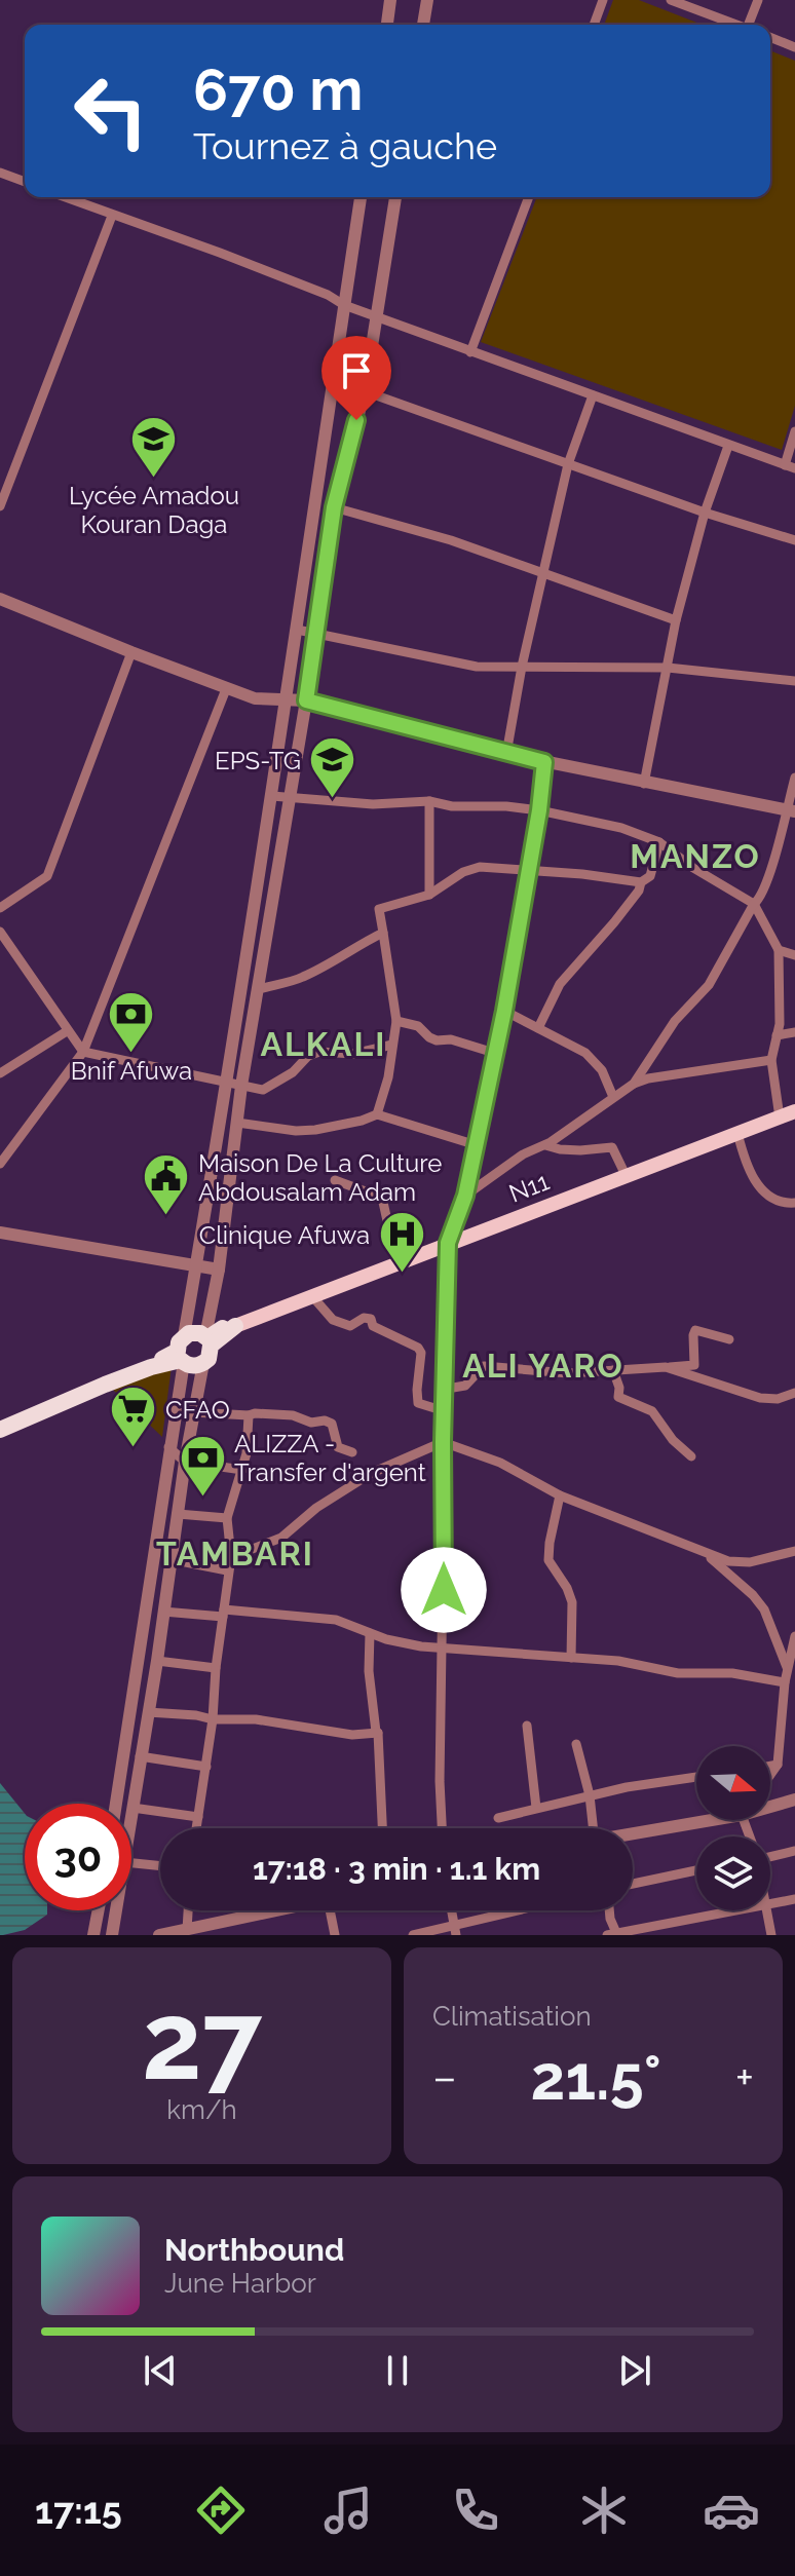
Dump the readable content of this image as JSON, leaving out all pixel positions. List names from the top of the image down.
{
  "streets": {
    "main road": ["N11"]
  },
  "districts": [
    "MANZO",
    "ALKALI",
    "ALI YARO",
    "TAMBARI"
  ],
  "places": {
    "school or university": ["Lycée Amadou Kouran Daga", "EPS-TG"],
    "bank": ["Bnif Afuwa", "ALIZZA - Transfer d'argent"],
    "public building": ["Maison De La Culture Abdousalam Adam"],
    "hospital": ["Clinique Afuwa"],
    "supermarket": ["CFAO"]
  },
  "north": "right",
  "page": {
    "turn": ["670 m", "Tournez à gauche"],
    "limit": "30",
    "trip": "17:18 · 3 min · 1.1 km",
    "tile": [
      ["27", "km/h"],
      "Climatisation"
    ],
    "heat": ["−", "21.5°", "+"],
    "song": ["Northbound", "June Harbor"],
    "tabs": "17:15"
  }
}
